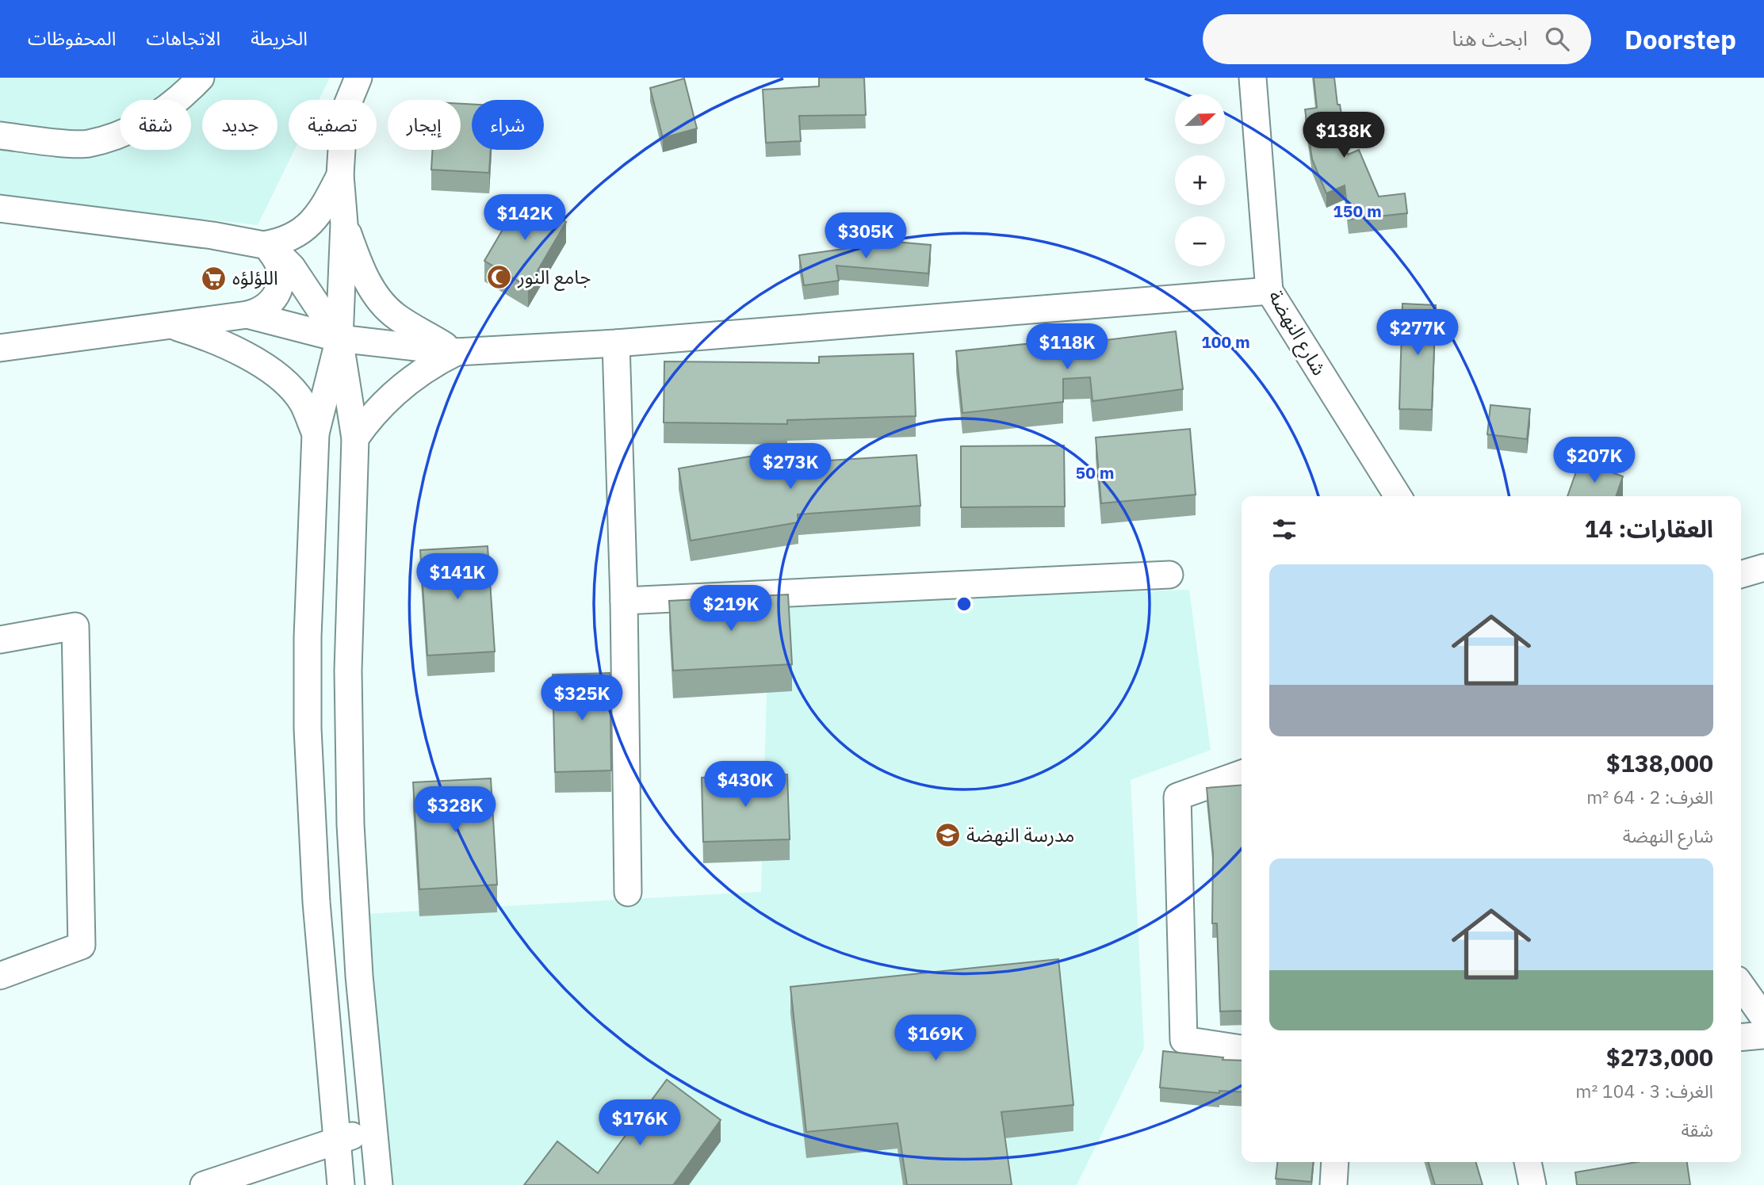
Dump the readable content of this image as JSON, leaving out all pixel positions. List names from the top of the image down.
{
  "streets": {
    "street": ["شارع النهضة"]
  },
  "places": {
    "mosque": ["جامع النور"],
    "supermarket": ["اللؤلؤه"],
    "school or university": ["مدرسة النهضة"]
  },
  "north": "right",
  "page": {
    "header": "Doorstep",
    "search": "ابحث هنا",
    "nav": ["الخريطة", "الاتجاهات", "المحفوظات"],
    "map_buttons": ["+", "−"],
    "chip": [
      "شراء",
      "إيجار",
      "تصفية",
      "جديد",
      "شقة"
    ],
    "price": [
      "$138K",
      "$142K",
      "$305K",
      "$277K",
      "$118K",
      "$207K",
      "$273K",
      "$141K",
      "$219K",
      "$325K",
      "$430K",
      "$328K",
      "$169K",
      "$176K"
    ],
    "heading": "العقارات: 14",
    "list": [
      {
        "name": "$138,000",
        "note": "الغرف: 2 · 64 m² · شارع النهضة"
      },
      {
        "name": "$273,000",
        "note": "الغرف: 3 · 104 m² · شقة"
      }
    ]
  },
  "rings": ["150 m", "100 m", "50 m"]
}
